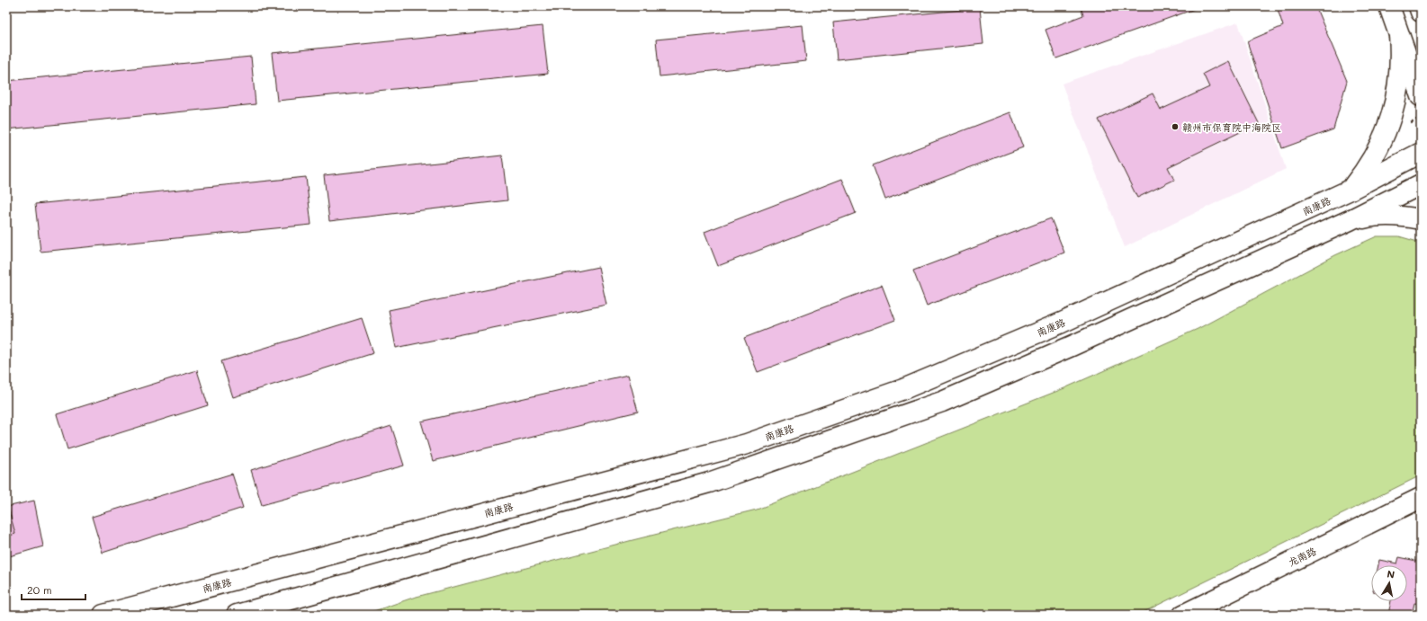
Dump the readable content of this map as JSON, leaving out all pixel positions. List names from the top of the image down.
{
  "streets": {
    "main road": ["南康路", "龙南路"]
  },
  "places": ["赣州市保育院中海院区"],
  "scale_bar": "20 m",
  "north": "top"
}
